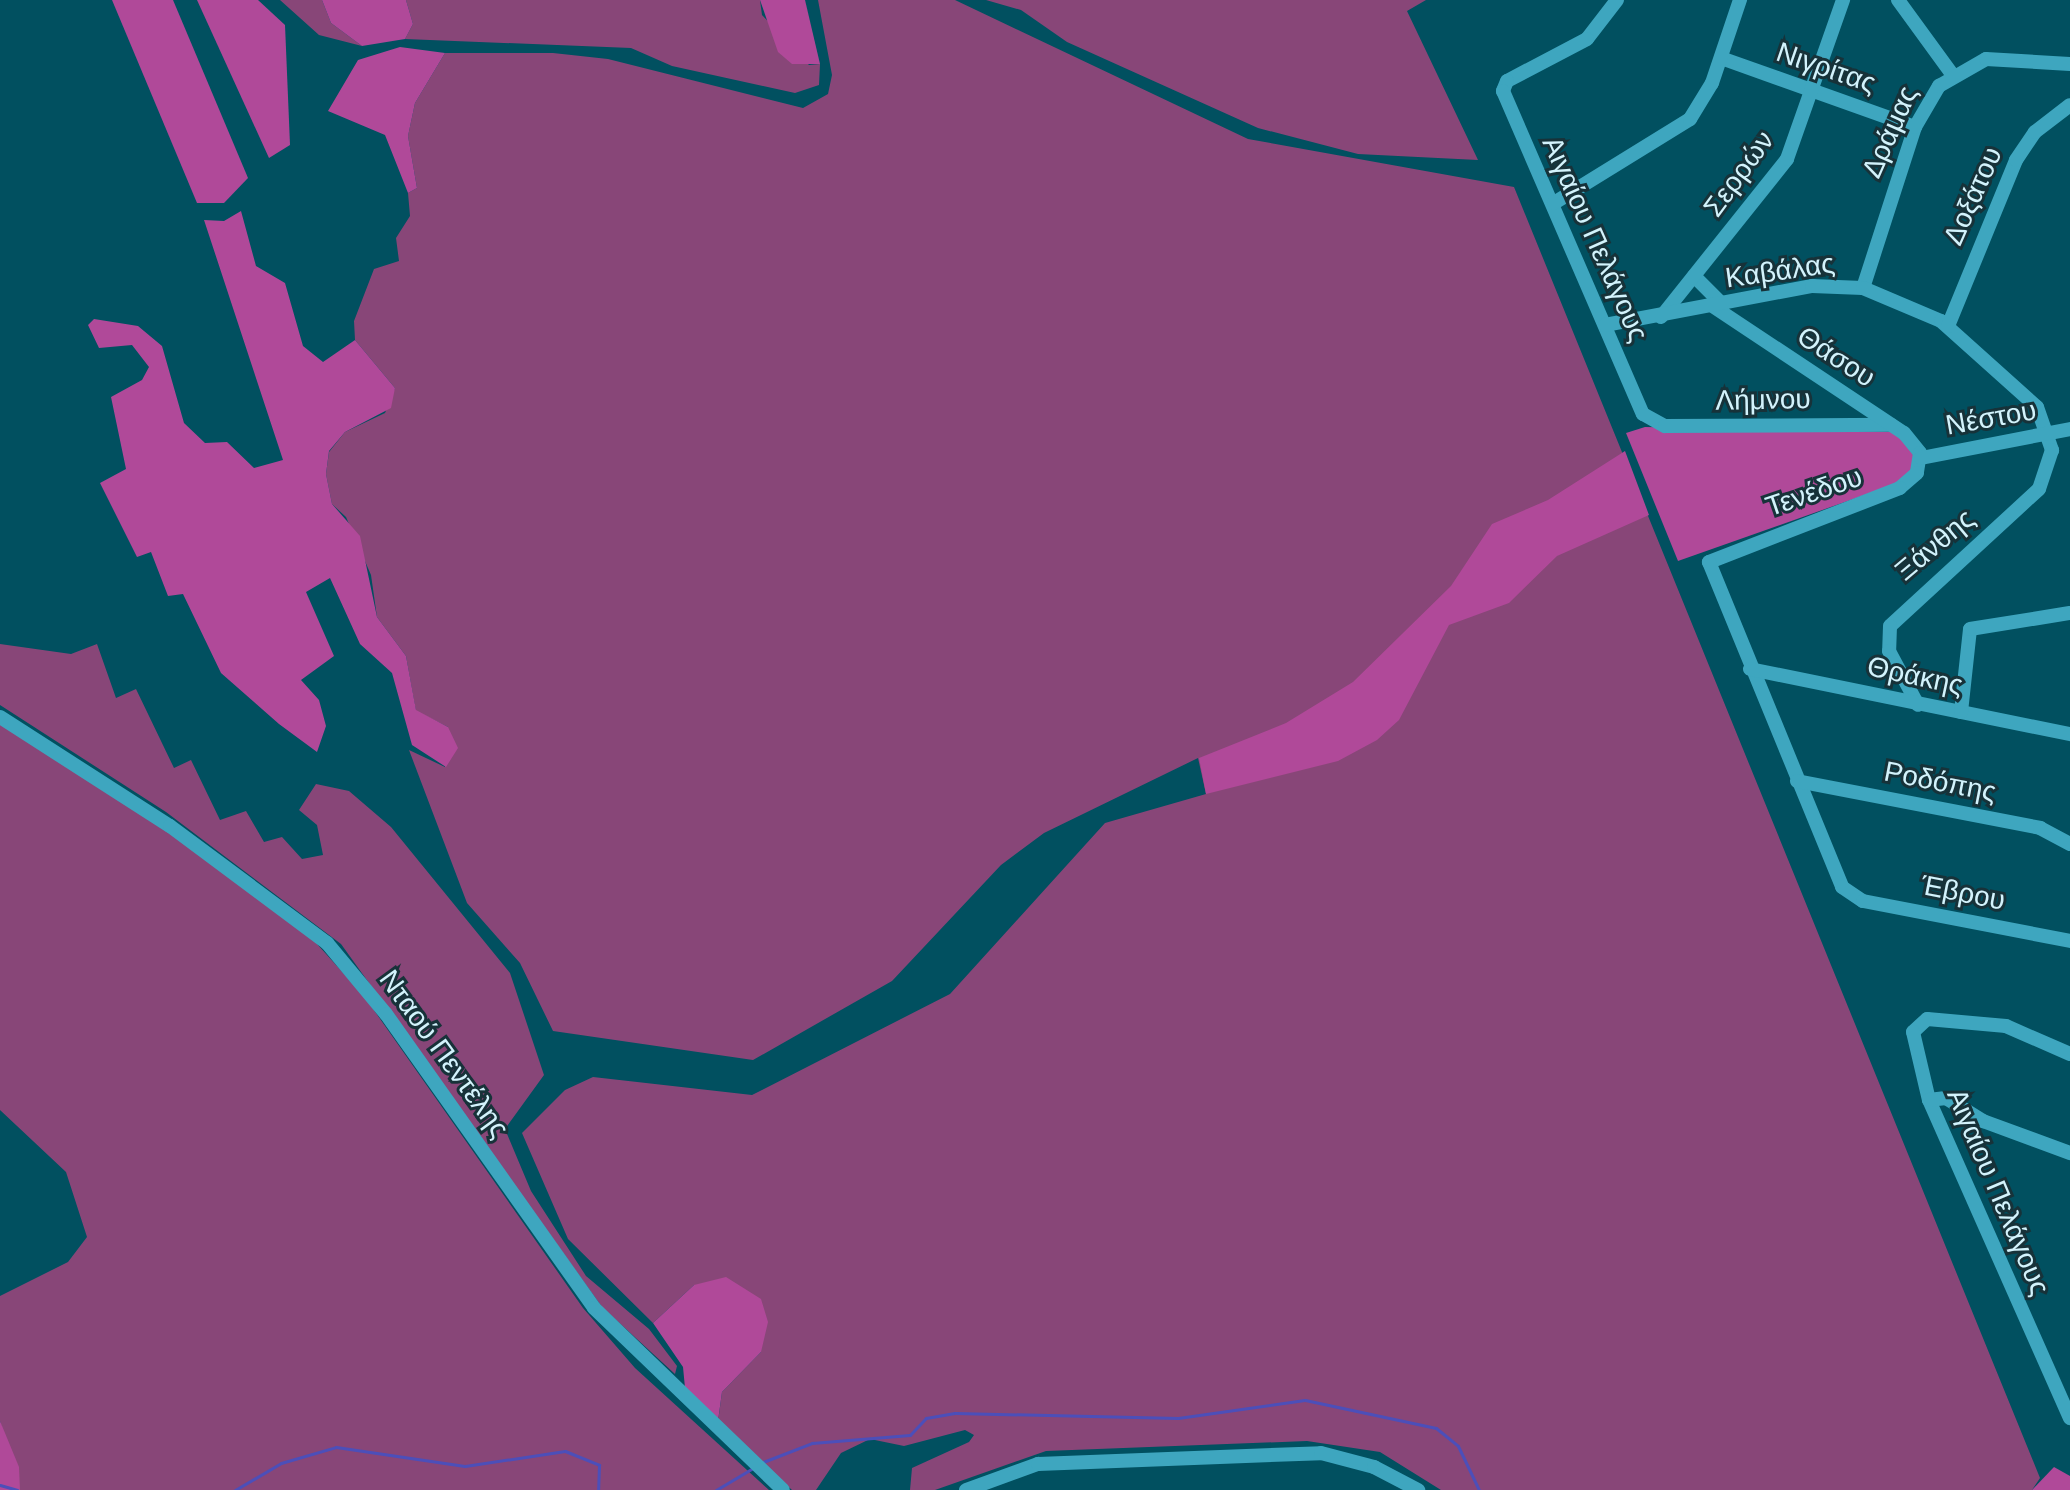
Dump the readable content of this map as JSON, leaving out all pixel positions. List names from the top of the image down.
{
  "streets": {
    "street": [
      "Νιγρίτας",
      "Δράμας",
      "Σερρών",
      "Δοξάτου",
      "Αιγαίου Πελάγους",
      "Καβάλας",
      "Θάσου",
      "Λήμνου",
      "Νέστου",
      "Τενέδου",
      "Ξάνθης",
      "Θράκης",
      "Ροδόπης",
      "Έβρου",
      "Νταού Πεντέλης"
    ]
  },
  "crossings": [
    ["Νιγρίτας", "Δράμας"],
    ["Νιγρίτας", "Σερρών"],
    ["Δράμας", "Καβάλας"],
    ["Σερρών", "Καβάλας"],
    ["Σερρών", "Θάσου"],
    ["Δοξάτου", "Καβάλας"],
    ["Αιγαίου Πελάγους", "Καβάλας"],
    ["Αιγαίου Πελάγους", "Λήμνου"],
    ["Καβάλας", "Θάσου"],
    ["Καβάλας", "Νέστου"],
    ["Καβάλας", "Ξάνθης"],
    ["Θάσου", "Λήμνου"],
    ["Θάσου", "Νέστου"],
    ["Θάσου", "Τενέδου"],
    ["Νέστου", "Τενέδου"],
    ["Νέστου", "Ξάνθης"],
    ["Τενέδου", "Θράκης"],
    ["Ξάνθης", "Θράκης"],
    ["Ροδόπης", "Έβρου"]
  ]
}
